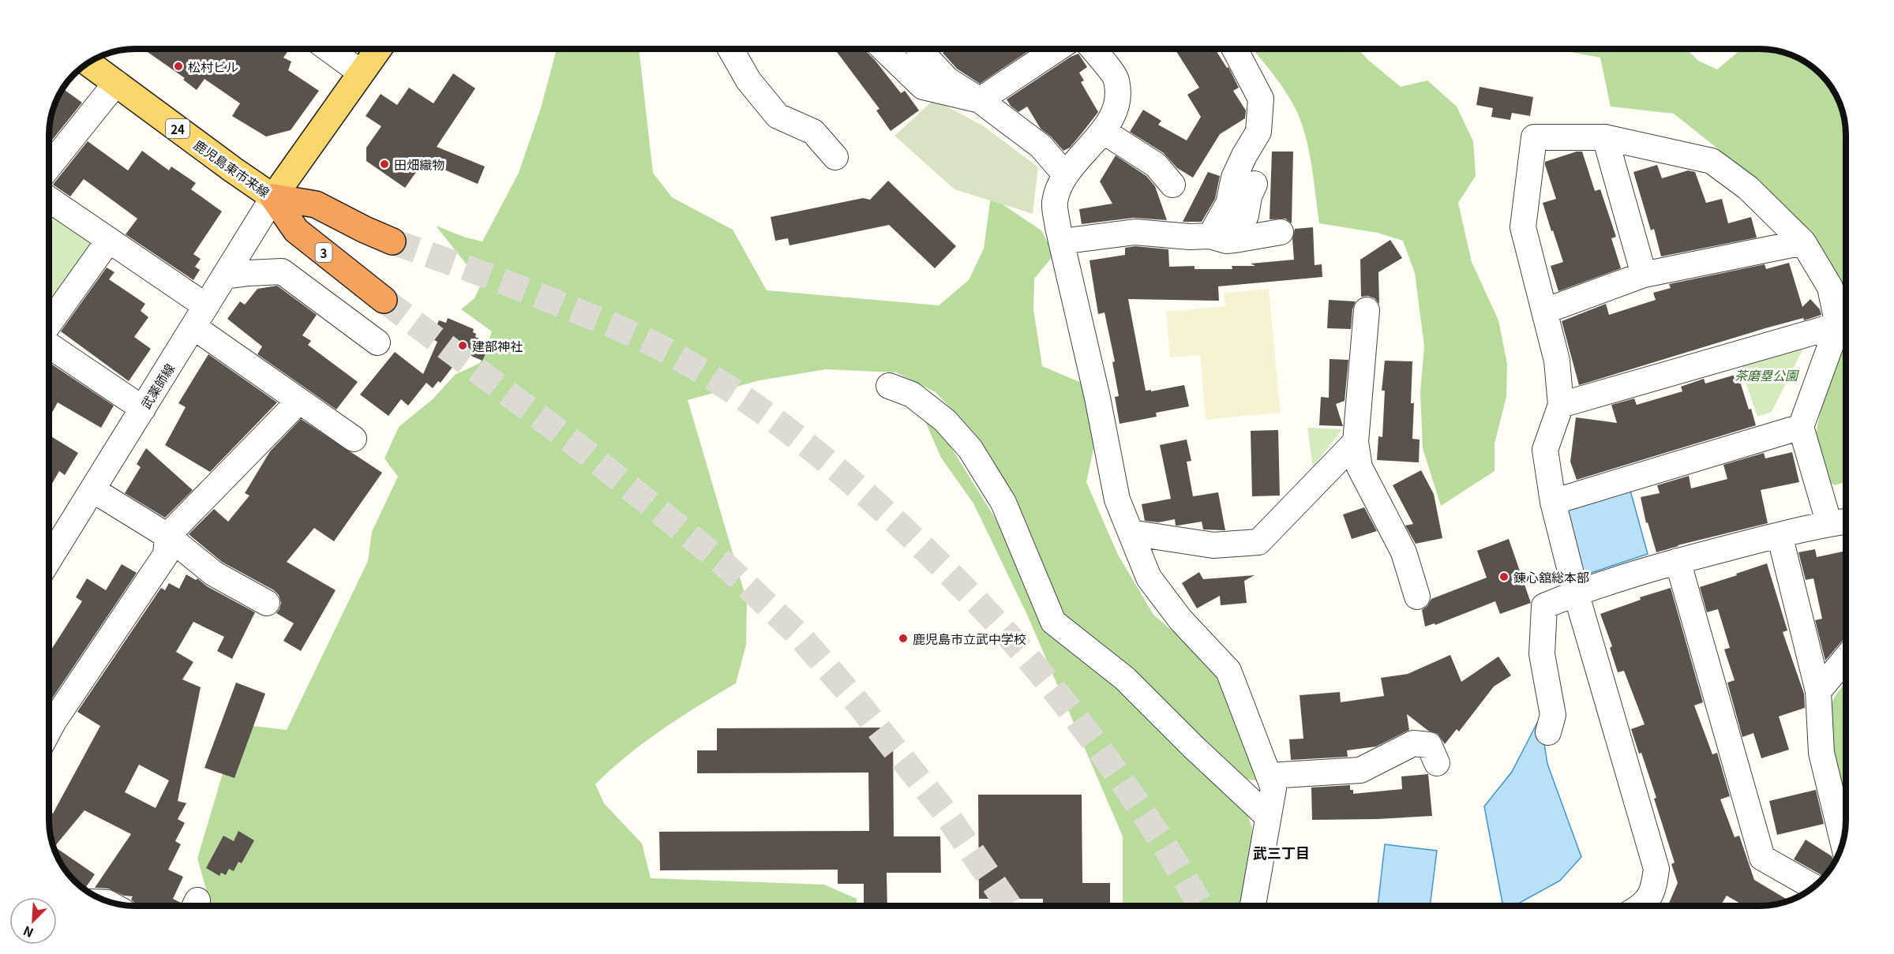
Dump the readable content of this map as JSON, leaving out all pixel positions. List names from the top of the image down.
{
  "streets": {
    "highway": ["3"],
    "main road": ["24", "鹿児島東市来線"],
    "street": ["武薬師線"]
  },
  "crossings": [
    ["鹿児島東市来線", "3"],
    ["鹿児島東市来線", "武薬師線"],
    ["3", "武薬師線"]
  ],
  "districts": ["武三丁目"],
  "parks": ["茶磨塁公園"],
  "places": [
    "松村ビル",
    "田畑織物",
    "建部神社",
    "錬心舘総本部",
    "鹿児島市立武中学校"
  ],
  "north": "bottom left"
}
